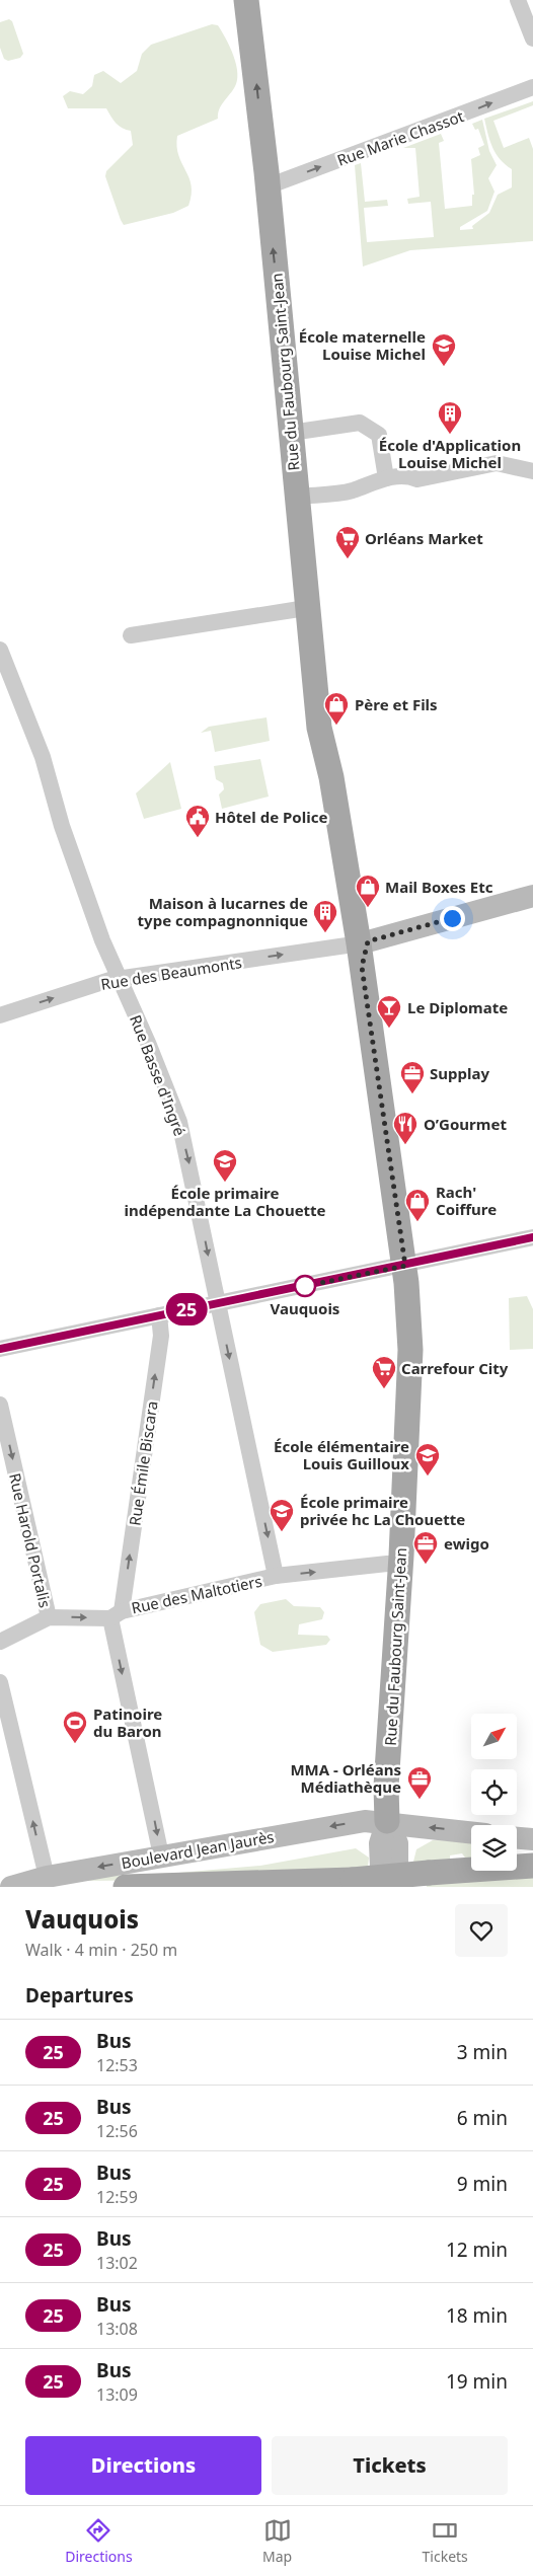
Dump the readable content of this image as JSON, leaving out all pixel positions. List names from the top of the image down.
{
  "streets": {
    "main road": ["Rue du Faubourg Saint-Jean", "Boulevard Jean Jaurès"],
    "street": [
      "Rue Marie Chassot",
      "Rue des Beaumonts",
      "Rue Basse d'Ingré",
      "Rue Émile Biscara",
      "Rue Harold Portalis",
      "Rue des Maltotiers"
    ]
  },
  "crossings": [
    ["Rue Marie Chassot", "Rue du Faubourg Saint-Jean"],
    ["Rue du Faubourg Saint-Jean", "Rue des Beaumonts"],
    ["Rue du Faubourg Saint-Jean", "Rue des Maltotiers"],
    ["Rue du Faubourg Saint-Jean", "Boulevard Jean Jaurès"],
    ["Rue des Beaumonts", "Rue Basse d'Ingré"],
    ["Rue Basse d'Ingré", "Rue des Maltotiers"],
    ["Rue Émile Biscara", "Rue des Maltotiers"],
    ["Rue Émile Biscara", "Boulevard Jean Jaurès"],
    ["Rue Harold Portalis", "Rue des Maltotiers"]
  ],
  "one_way": [
    "Rue Marie Chassot",
    "Rue des Beaumonts",
    "Rue Basse d'Ingré",
    "Rue Harold Portalis",
    "Rue des Maltotiers"
  ],
  "places": {
    "school or university": [
      "École maternelle Louise Michel",
      "École primaire indépendante La Chouette",
      "École élémentaire Louis Guilloux",
      "École primaire privée hc La Chouette"
    ],
    "building": ["École d'Application Louise Michel", "Maison à lucarnes de type compagnonnique"],
    "supermarket": ["Orléans Market", "Carrefour City"],
    "shop": ["Père et Fils", "Mail Boxes Etc", "Rach' Coiffure"],
    "public building": ["Hôtel de Police"],
    "bar": ["Le Diplomate"],
    "office": ["Supplay", "ewigo", "MMA - Orléans Médiathèque"],
    "restaurant": ["O’Gourmet"],
    "other": ["Vauquois"],
    "sports": ["Patinoire du Baron"]
  },
  "lines": ["bus line 25"],
  "north": "top right",
  "page": {
    "on_map": "25",
    "heading": [
      ["Vauquois", "Walk · 4 min · 250 m"],
      "Departures"
    ],
    "list": [
      {
        "mark": "25",
        "name": "Bus",
        "note": "12:53",
        "value": "3 min"
      },
      {
        "mark": "25",
        "name": "Bus",
        "note": "12:56",
        "value": "6 min"
      },
      {
        "mark": "25",
        "name": "Bus",
        "note": "12:59",
        "value": "9 min"
      },
      {
        "mark": "25",
        "name": "Bus",
        "note": "13:02",
        "value": "12 min"
      },
      {
        "mark": "25",
        "name": "Bus",
        "note": "13:08",
        "value": "18 min"
      },
      {
        "mark": "25",
        "name": "Bus",
        "note": "13:09",
        "value": "19 min"
      }
    ],
    "buttons": ["Directions", "Tickets"],
    "tabs": ["Directions", "Map", "Tickets"]
  }
}
